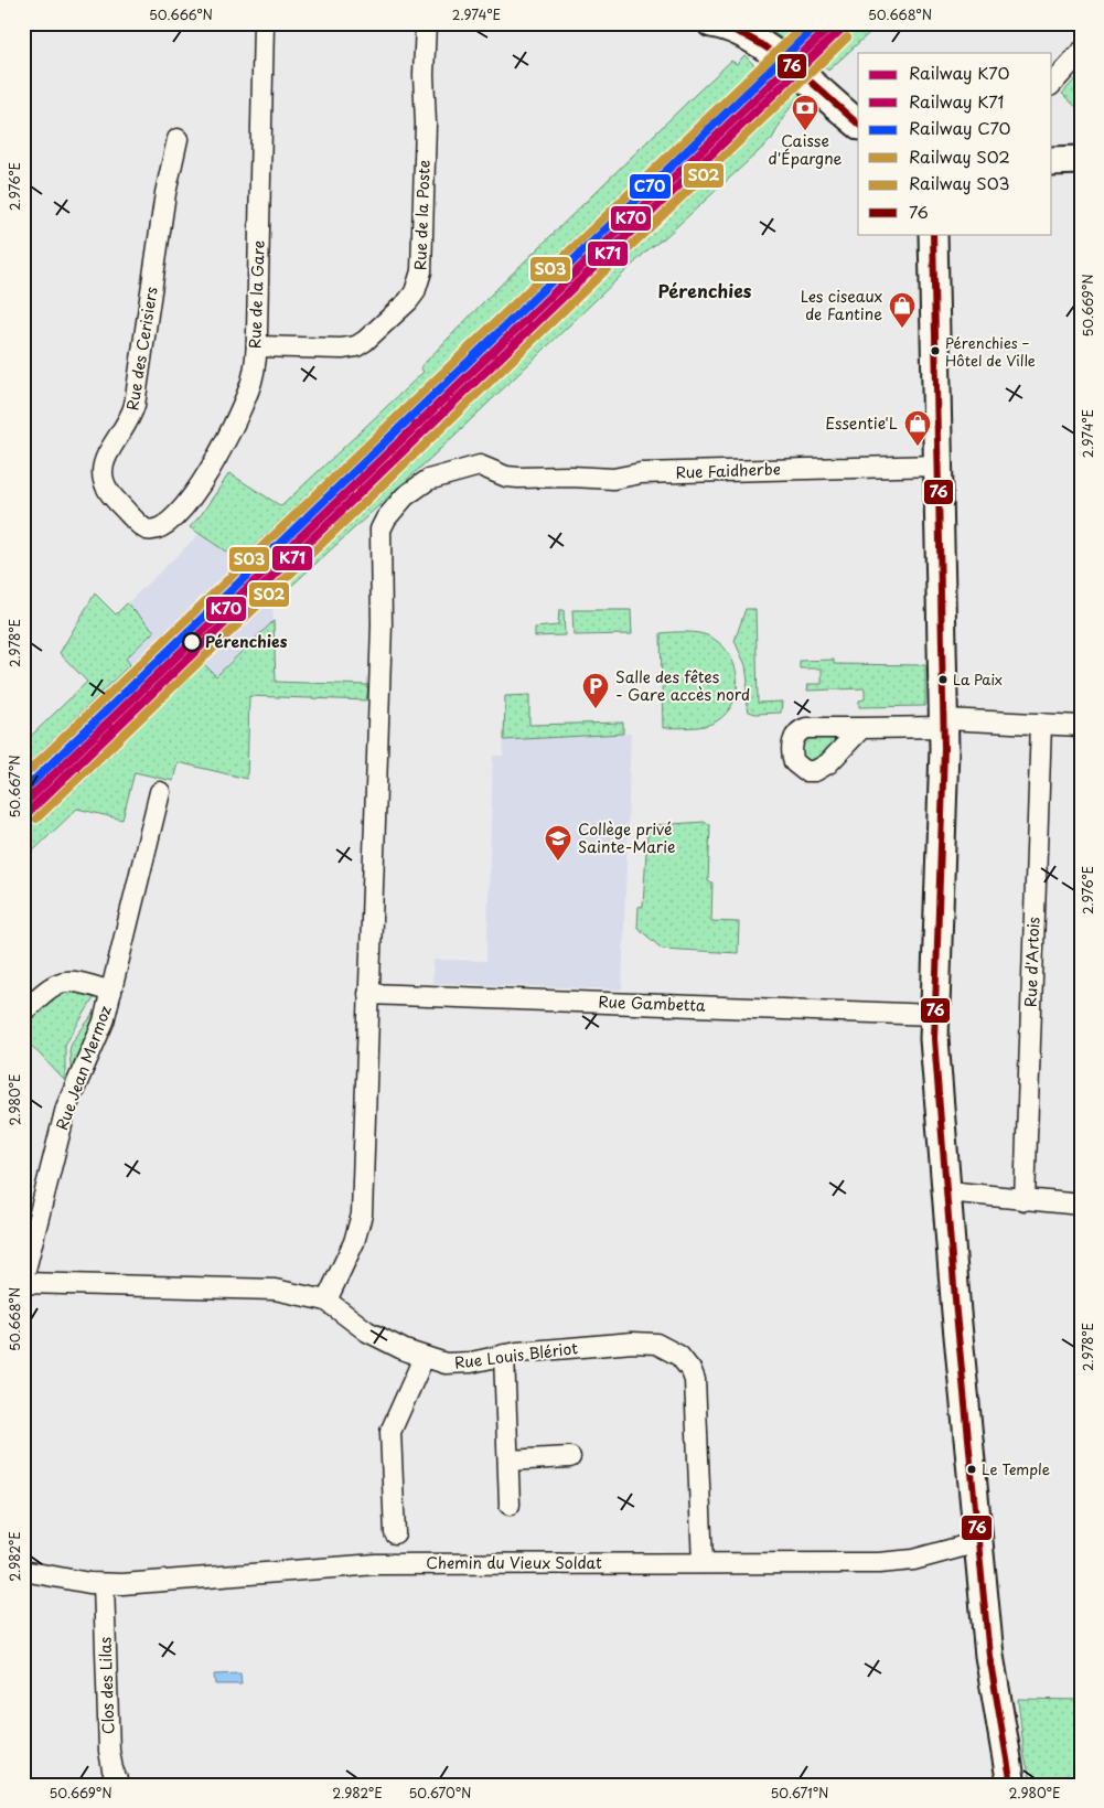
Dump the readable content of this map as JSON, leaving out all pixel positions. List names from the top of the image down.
{
  "streets": {
    "street": [
      "Rue de la Poste",
      "Rue de la Gare",
      "Rue des Cerisiers",
      "Rue Faidherbe",
      "Rue d'Artois",
      "Rue Gambetta",
      "Rue Jean Mermoz",
      "Rue Louis Blériot",
      "Chemin du Vieux Soldat",
      "Clos des Lilas"
    ]
  },
  "crossings": [
    ["Rue de la Poste", "Rue de la Gare"],
    ["Rue de la Gare", "Rue des Cerisiers"],
    ["Rue Faidherbe", "Rue Gambetta"],
    ["Rue Louis Blériot", "Chemin du Vieux Soldat"],
    ["Chemin du Vieux Soldat", "Clos des Lilas"]
  ],
  "districts": ["Pérenchies"],
  "places": {
    "bank": ["Caisse d'Épargne"],
    "shop": ["Les ciseaux de Fantine", "Essentie'L"],
    "other": [
      "Pérenchies – Hôtel de Ville",
      "Pérenchies",
      "La Paix",
      "Le Temple"
    ],
    "parking": ["Salle des fêtes - Gare accès nord"],
    "school or university": ["Collège privé Sainte-Marie"]
  },
  "lines": [
    "rail line K70",
    "rail line C70",
    "rail line S03",
    "transit line 76",
    "rail line K71",
    "rail line S02"
  ],
  "legend": [
    "Railway K70",
    "Railway K71",
    "Railway C70",
    "Railway S02",
    "Railway S03",
    "76"
  ],
  "coordinates": [
    "50.666°N",
    "2.974°E",
    "50.668°N",
    "2.976°E",
    "50.669°N",
    "2.978°E",
    "50.667°N",
    "2.980°E",
    "2.982°E",
    "50.670°N",
    "50.671°N"
  ]
}
